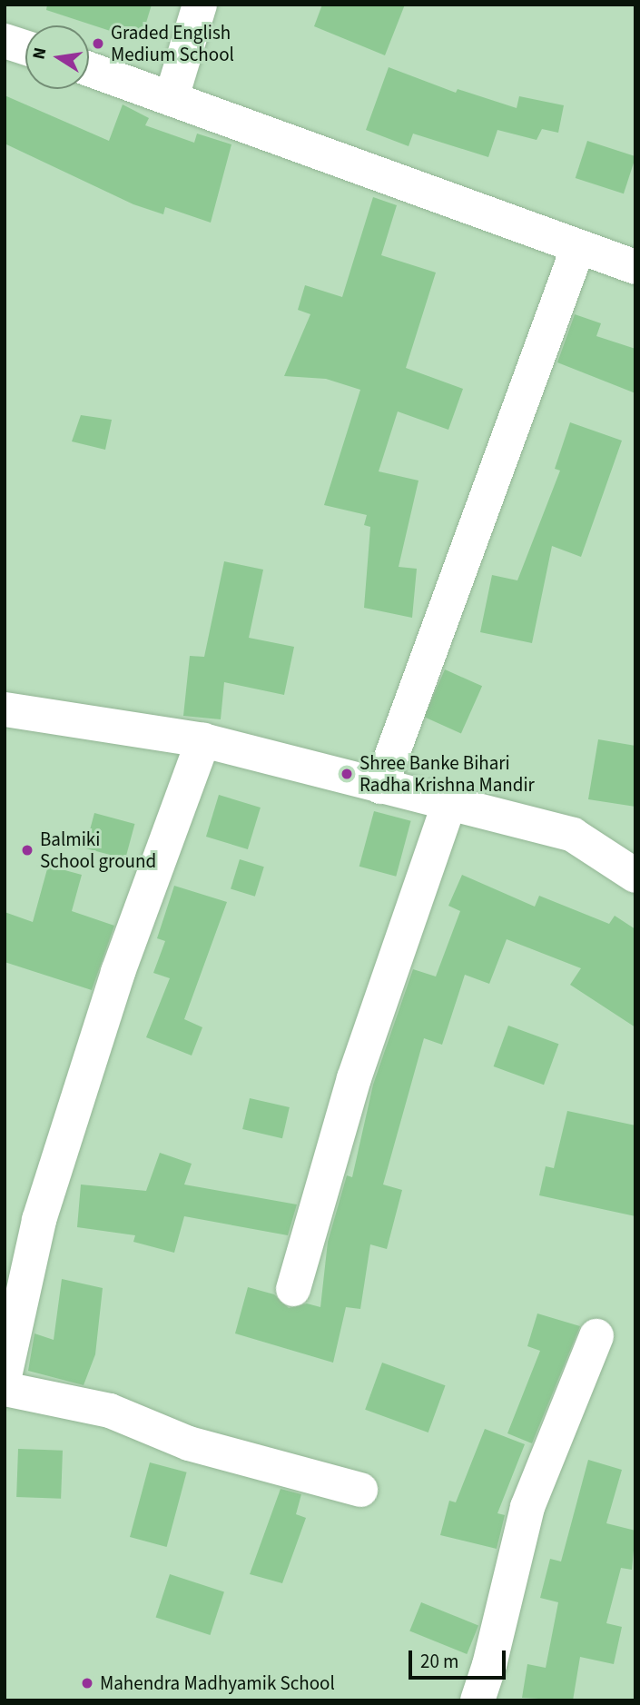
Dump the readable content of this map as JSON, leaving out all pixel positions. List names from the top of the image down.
{
  "places": [
    "Graded English Medium School",
    "Shree Banke Bihari Radha Krishna Mandir",
    "Balmiki School ground",
    "Mahendra Madhyamik School"
  ],
  "scale_bar": "20 m",
  "north": "left"
}
